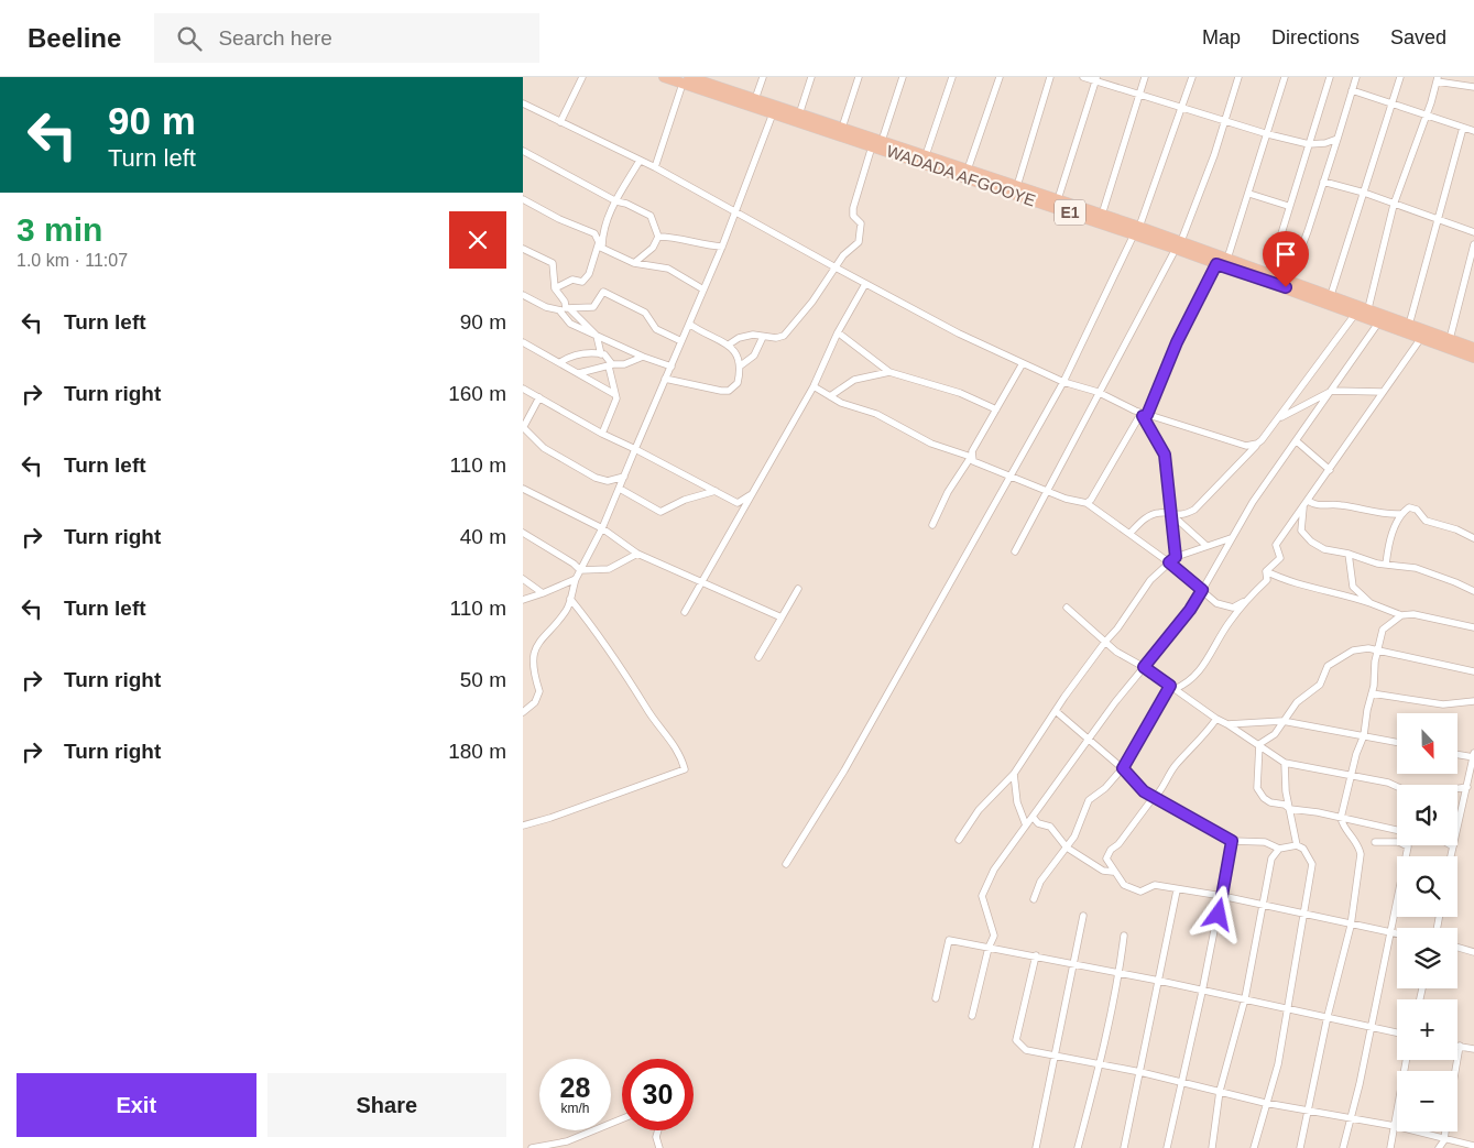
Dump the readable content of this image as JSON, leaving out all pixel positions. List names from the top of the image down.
{
  "streets": {
    "highway": ["WADADA AFGOOYE", "E1"]
  },
  "north": "bottom",
  "page": {
    "header": "Beeline",
    "search": "Search here",
    "nav": ["Map", "Directions", "Saved"],
    "turn": ["90 m", "Turn left"],
    "heading": ["3 min", "1.0 km · 11:07"],
    "list": [
      {
        "name": "Turn left",
        "value": "90 m"
      },
      {
        "name": "Turn right",
        "value": "160 m"
      },
      {
        "name": "Turn left",
        "value": "110 m"
      },
      {
        "name": "Turn right",
        "value": "40 m"
      },
      {
        "name": "Turn left",
        "value": "110 m"
      },
      {
        "name": "Turn right",
        "value": "50 m"
      },
      {
        "name": "Turn right",
        "value": "180 m"
      }
    ],
    "map_buttons": ["+", "−"],
    "speed": "28 km/h",
    "limit": "30",
    "buttons": ["Exit", "Share"]
  }
}
